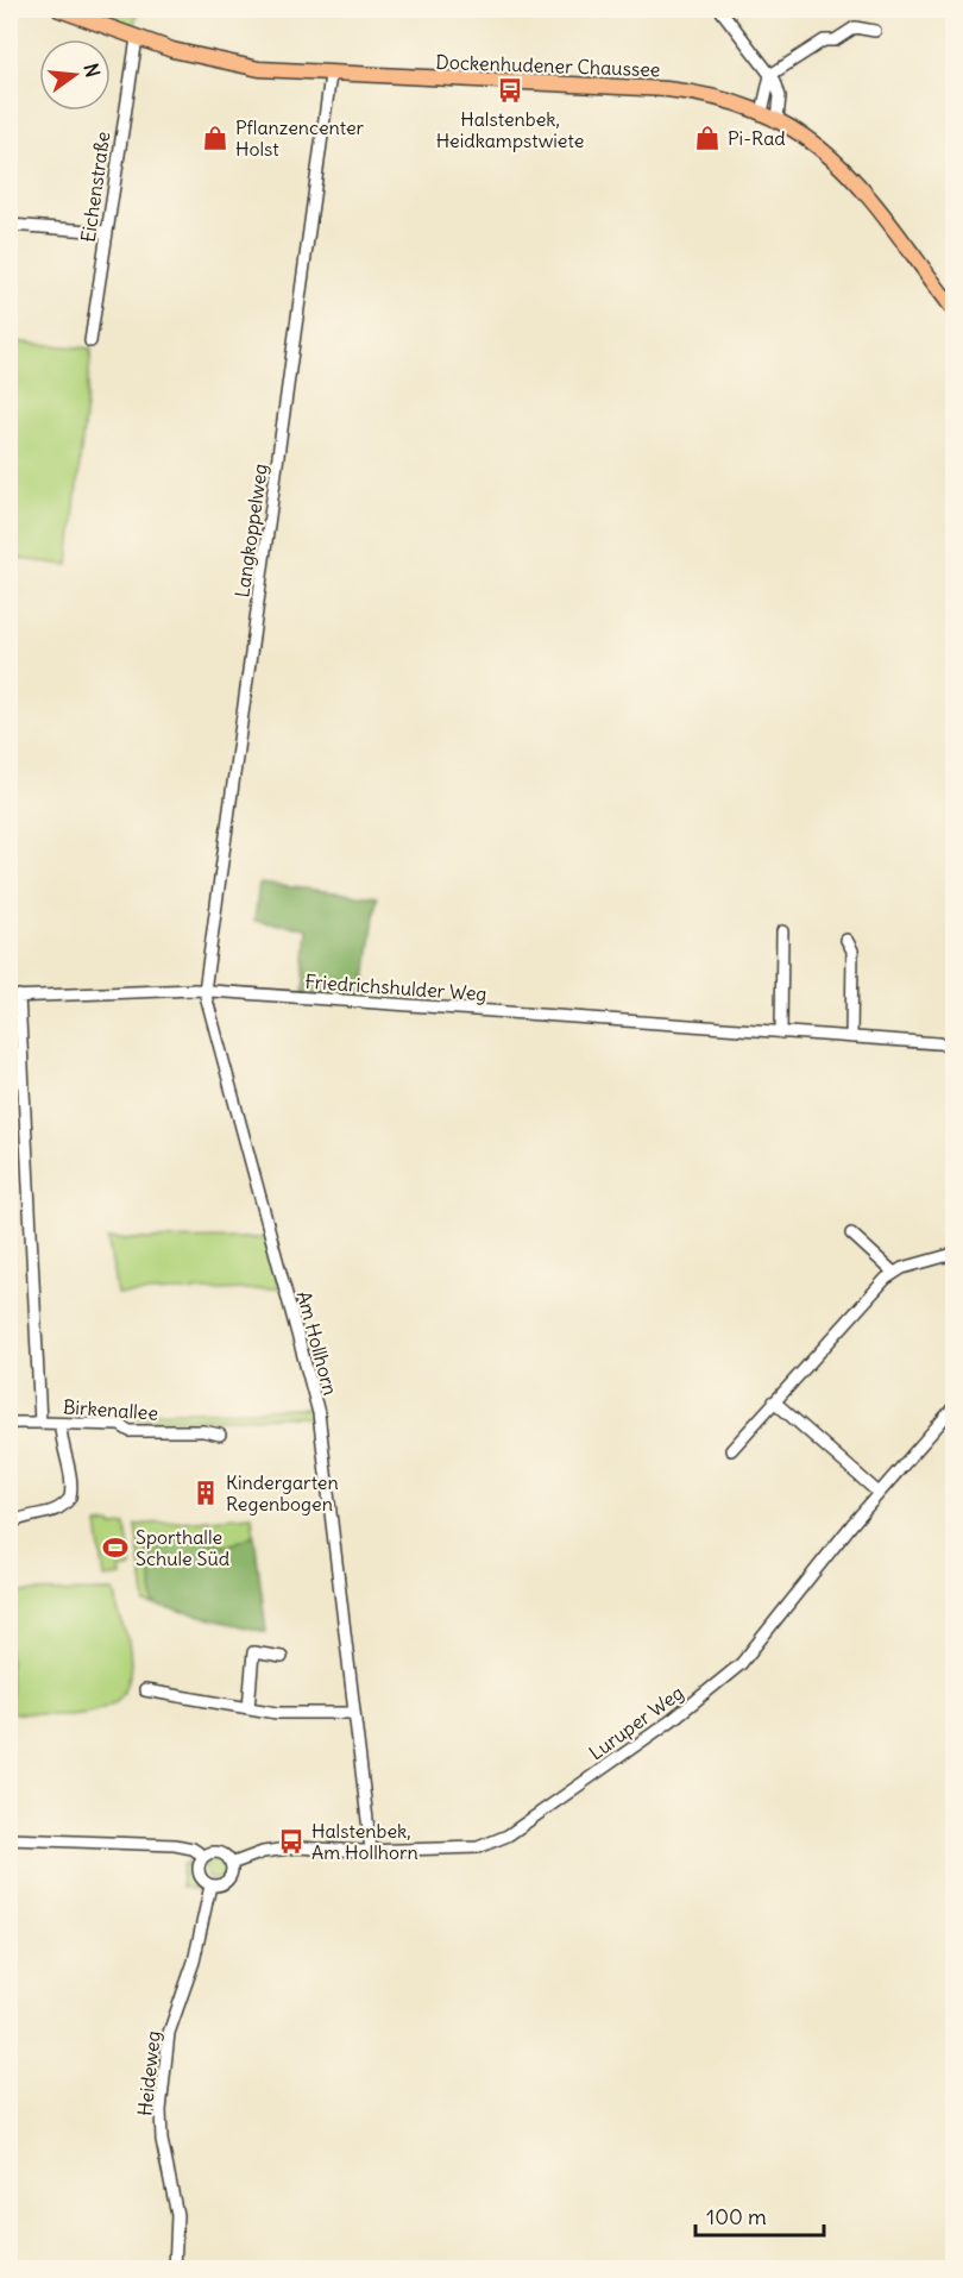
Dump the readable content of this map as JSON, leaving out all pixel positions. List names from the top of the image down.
{
  "streets": {
    "main road": ["Dockenhudener Chaussee"],
    "street": [
      "Eichenstraße",
      "Langkoppelweg",
      "Friedrichshulder Weg",
      "Am Hollhorn",
      "Birkenallee",
      "Luruper Weg",
      "Heideweg"
    ]
  },
  "crossings": [
    ["Dockenhudener Chaussee", "Eichenstraße"],
    ["Dockenhudener Chaussee", "Langkoppelweg"],
    ["Langkoppelweg", "Friedrichshulder Weg"],
    ["Langkoppelweg", "Am Hollhorn"],
    ["Friedrichshulder Weg", "Am Hollhorn"],
    ["Friedrichshulder Weg", "Birkenallee"],
    ["Am Hollhorn", "Luruper Weg"],
    ["Luruper Weg", "Heideweg"]
  ],
  "places": {
    "bus stop": ["Halstenbek, Heidkampstwiete", "Halstenbek, Am Hollhorn"],
    "shop": ["Pflanzencenter Holst", "Pi-Rad"],
    "building": ["Kindergarten Regenbogen"],
    "sports": ["Sporthalle Schule Süd"]
  },
  "scale_bar": "100 m",
  "north": "right"
}
